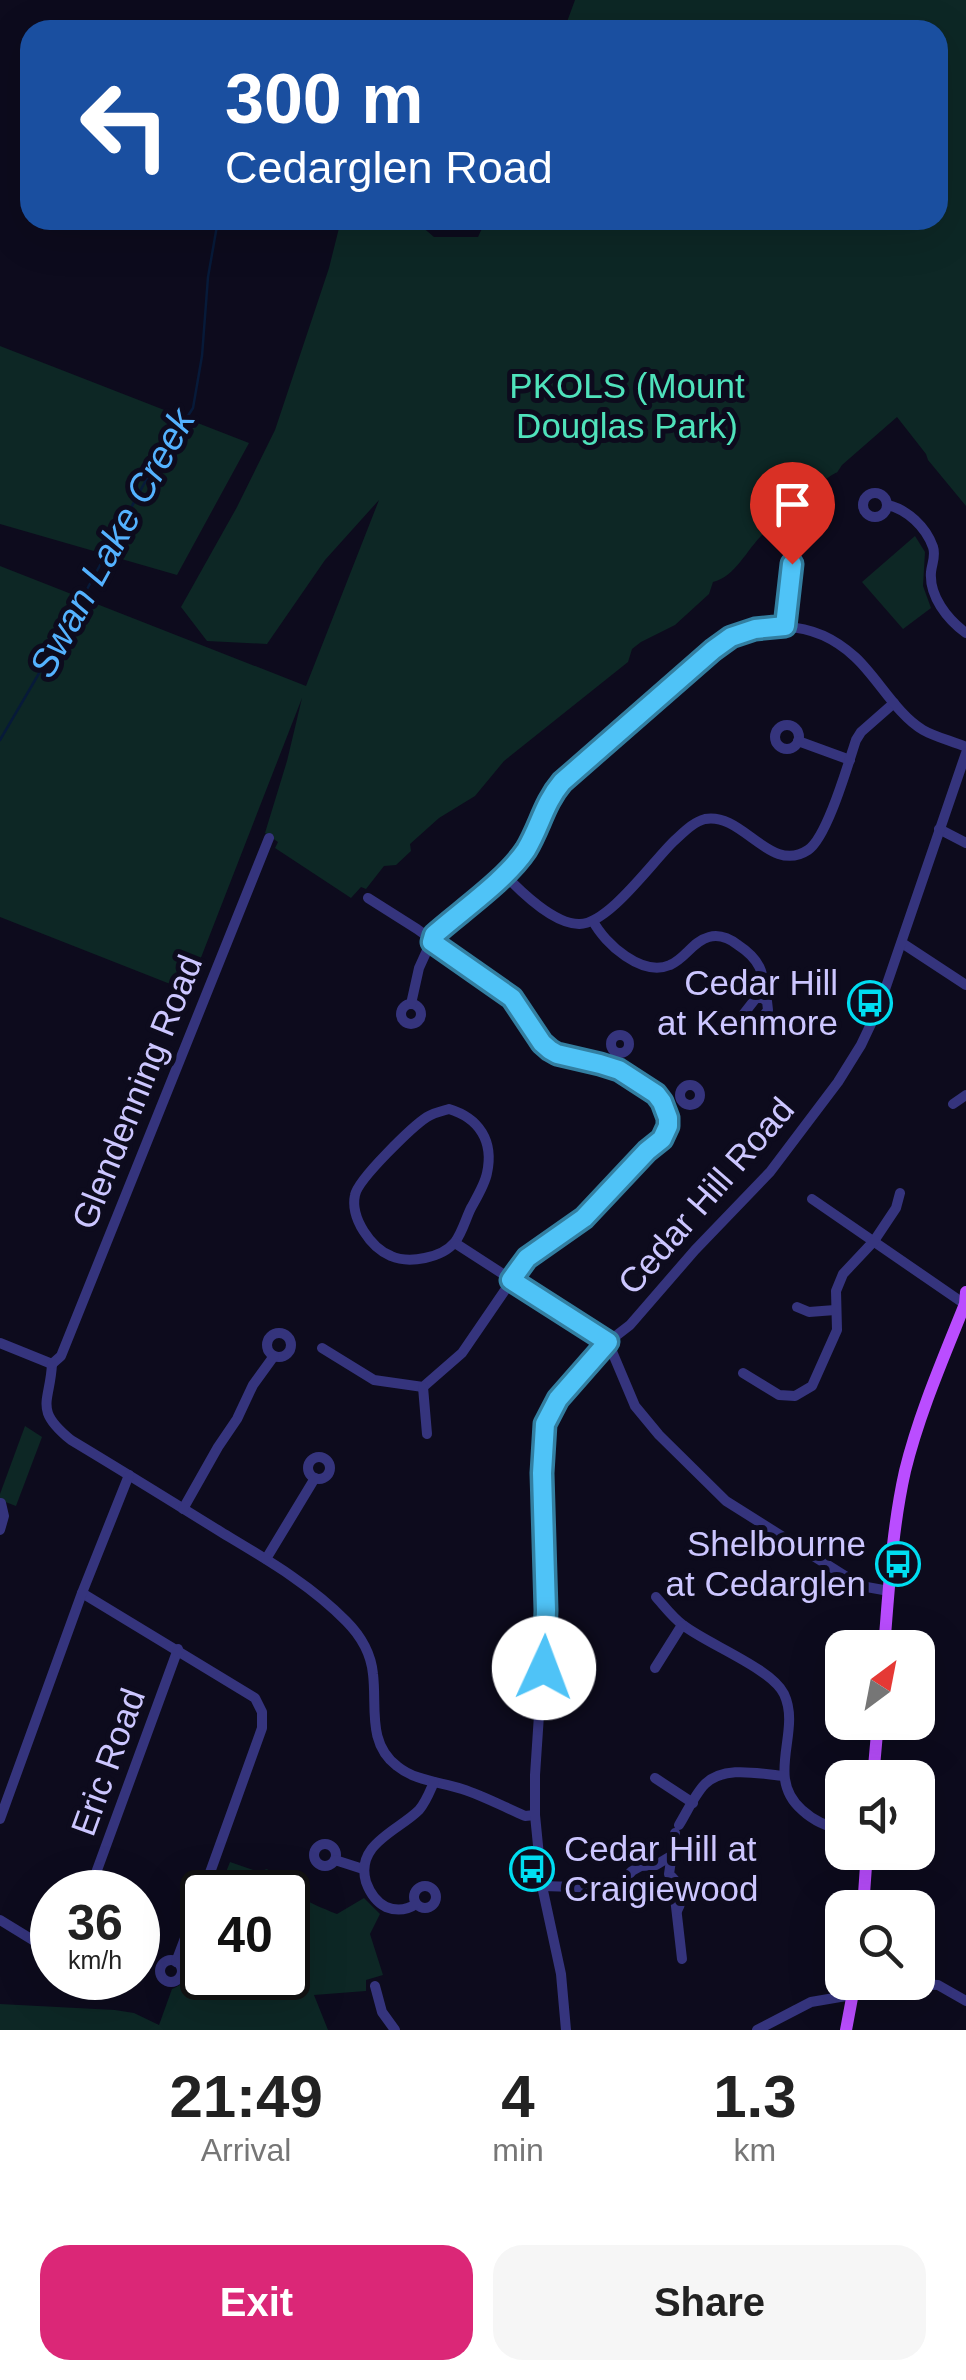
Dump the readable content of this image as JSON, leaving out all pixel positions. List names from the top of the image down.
{
  "streets": {
    "street": ["Glendenning Road", "Cedar Hill Road", "Eric Road"]
  },
  "water": ["Swan Lake Creek"],
  "parks": ["PKOLS (Mount Douglas Park)"],
  "places": {
    "bus stop": ["Cedar Hill at Kenmore", "Shelbourne at Cedarglen", "Cedar Hill at Craigiewood"]
  },
  "north": "top right",
  "page": {
    "turn": ["300 m", "Cedarglen Road"],
    "speed": "36 km/h",
    "limit": "40",
    "eta": [
      "21:49",
      "Arrival",
      "4",
      "min",
      "1.3",
      "km"
    ],
    "buttons": ["Exit", "Share"]
  }
}
